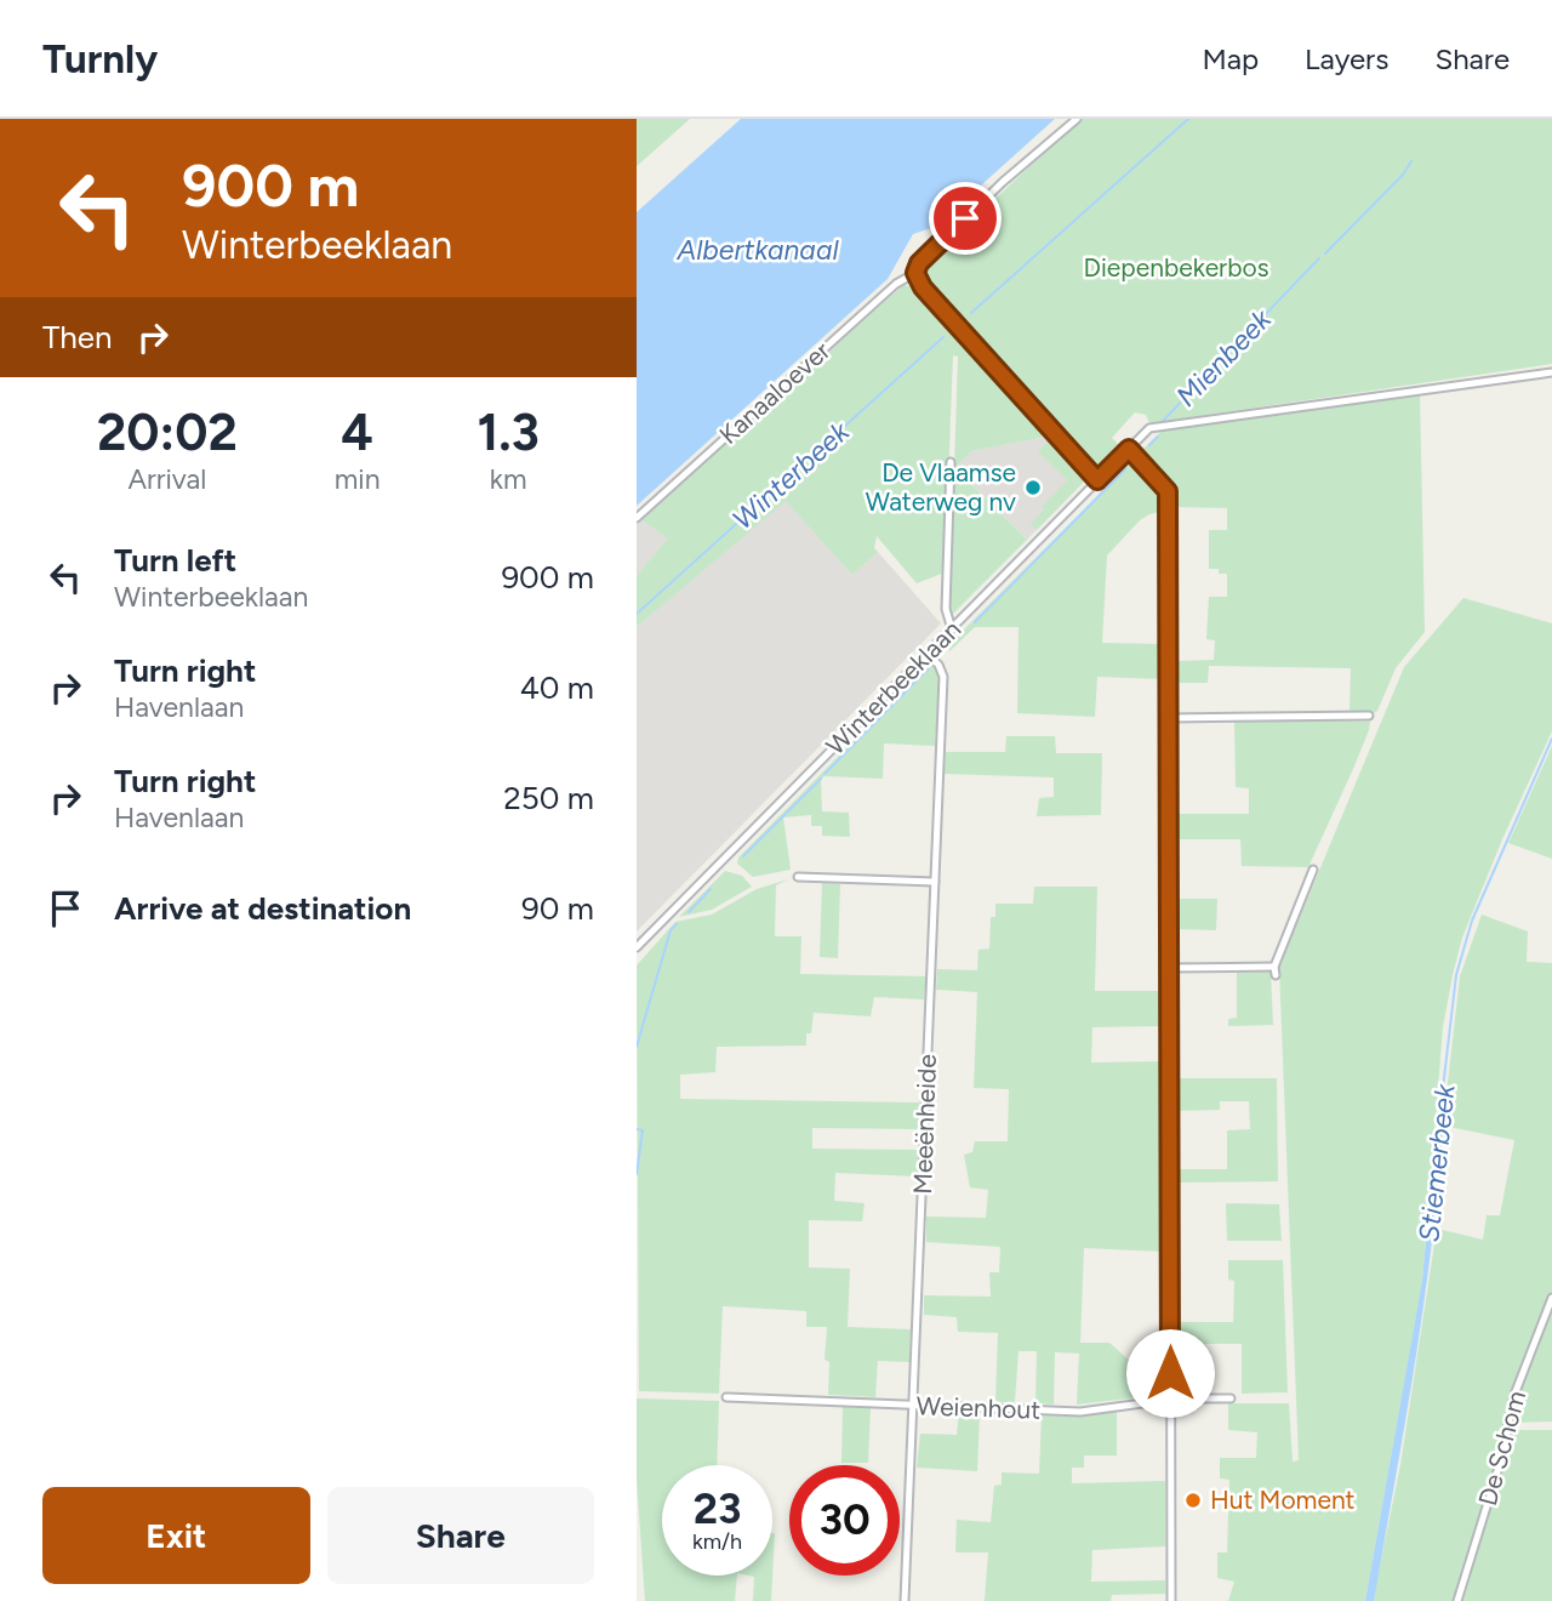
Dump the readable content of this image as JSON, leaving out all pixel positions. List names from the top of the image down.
{
  "streets": {
    "street": [
      "Kanaaloever",
      "Winterbeeklaan",
      "Meeënheide",
      "Weienhout",
      "De Schom"
    ]
  },
  "crossings": [
    ["Winterbeeklaan", "Meeënheide"],
    ["Meeënheide", "Weienhout"]
  ],
  "water": [
    "Albertkanaal",
    "Mienbeek",
    "Winterbeek",
    "Stiemerbeek"
  ],
  "parks": ["Diepenbekerbos"],
  "places": ["De Vlaamse Waterweg nv", "Hut Moment"],
  "page": {
    "header": "Turnly",
    "nav": ["Map", "Layers", "Share"],
    "turn": ["900 m", "Winterbeeklaan"],
    "then": "Then",
    "eta": [
      "20:02",
      "Arrival",
      "4",
      "min",
      "1.3",
      "km"
    ],
    "list": [
      {
        "name": "Turn left",
        "note": "Winterbeeklaan",
        "value": "900 m"
      },
      {
        "name": "Turn right",
        "note": "Havenlaan",
        "value": "40 m"
      },
      {
        "name": "Turn right",
        "note": "Havenlaan",
        "value": "250 m"
      },
      {
        "name": "Arrive at destination",
        "value": "90 m"
      }
    ],
    "speed": "23 km/h",
    "limit": "30",
    "buttons": ["Exit", "Share"]
  }
}
